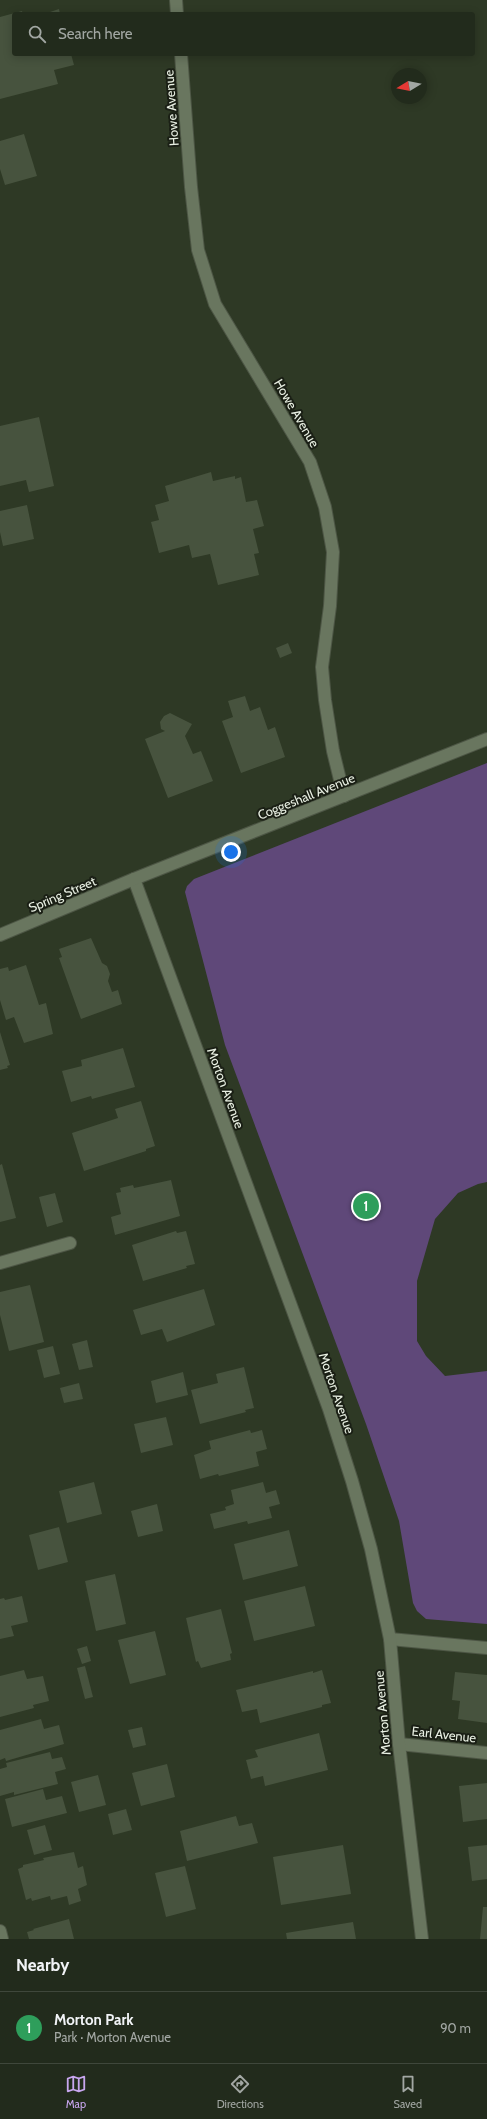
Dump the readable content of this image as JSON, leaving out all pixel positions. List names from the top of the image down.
{
  "streets": {
    "street": [
      "Howe Avenue",
      "Coggeshall Avenue",
      "Spring Street",
      "Morton Avenue",
      "Earl Avenue"
    ]
  },
  "crossings": [
    ["Howe Avenue", "Coggeshall Avenue"],
    ["Coggeshall Avenue", "Spring Street"],
    ["Coggeshall Avenue", "Morton Avenue"],
    ["Spring Street", "Morton Avenue"],
    ["Morton Avenue", "Earl Avenue"]
  ],
  "north": "left",
  "page": {
    "search": "Search here",
    "pins": "1",
    "heading": "Nearby",
    "list": [
      {
        "mark": "1",
        "name": "Morton Park",
        "note": "Park · Morton Avenue",
        "value": "90 m"
      }
    ],
    "nav": ["Map", "Directions", "Saved"]
  }
}
